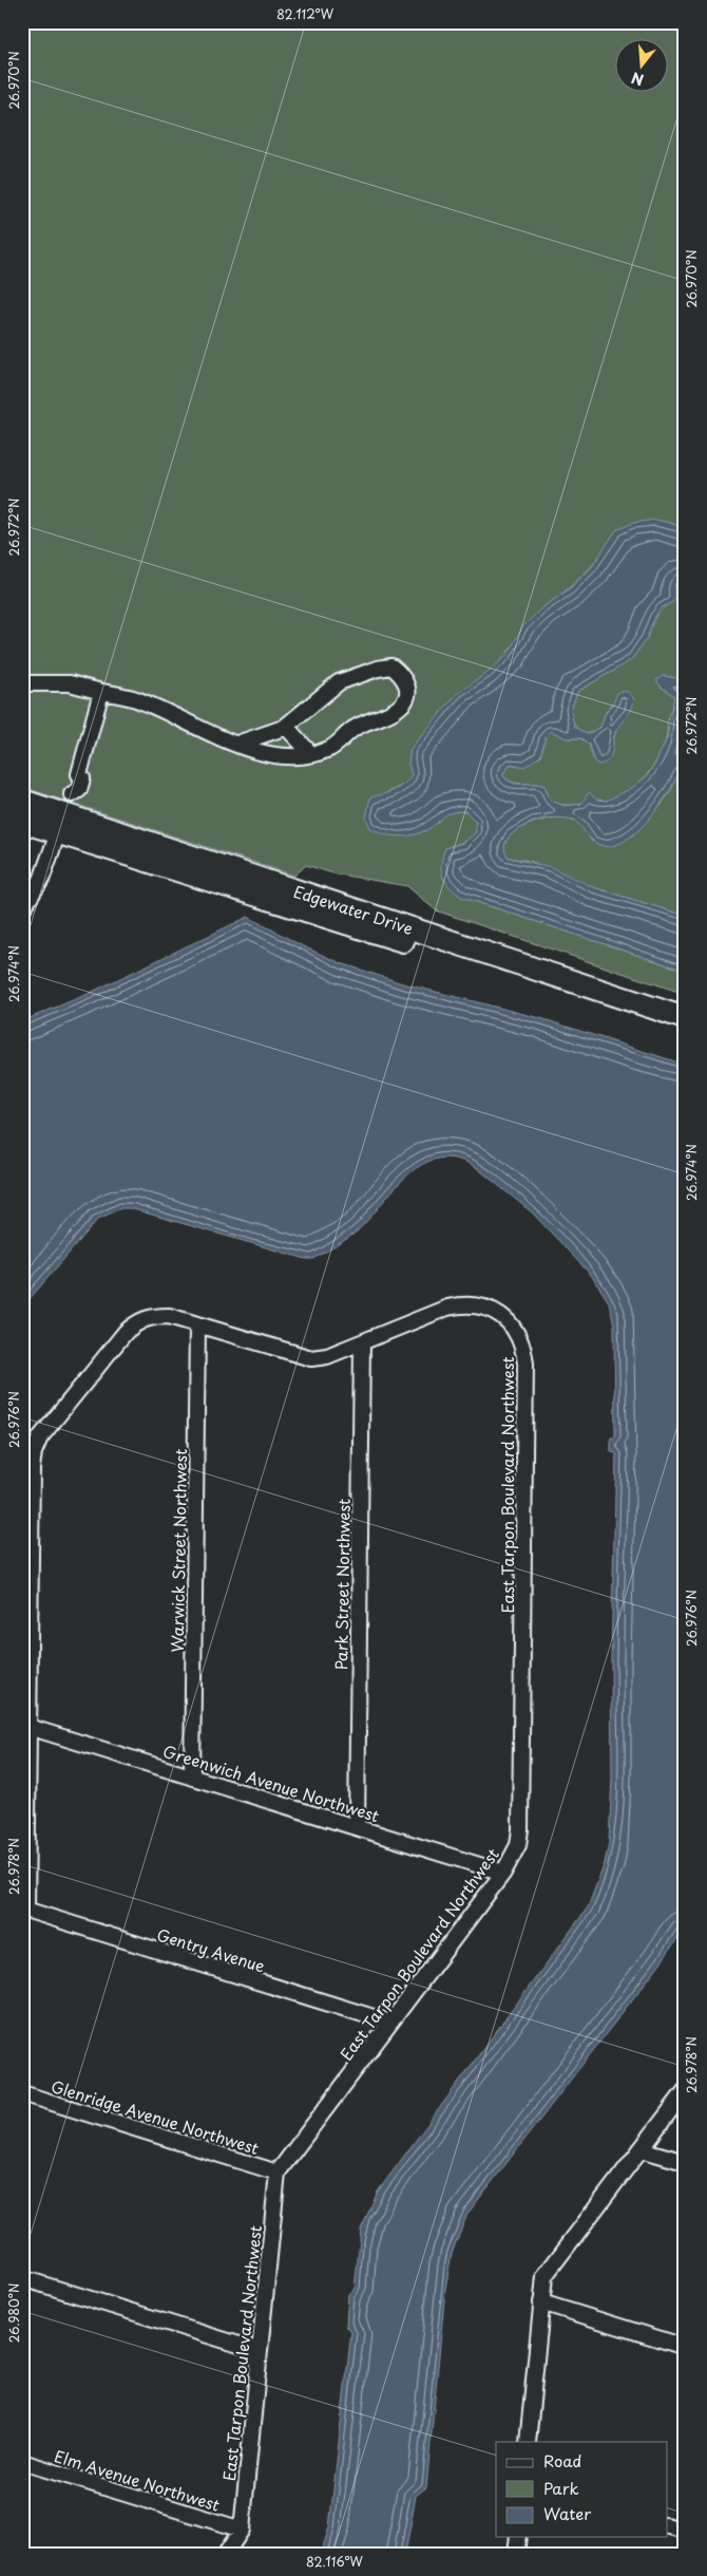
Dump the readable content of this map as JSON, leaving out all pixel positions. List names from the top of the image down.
{
  "streets": {
    "street": [
      "Edgewater Drive",
      "East Tarpon Boulevard Northwest",
      "Warwick Street Northwest",
      "Park Street Northwest",
      "Greenwich Avenue Northwest",
      "Gentry Avenue",
      "Glenridge Avenue Northwest",
      "Elm Avenue Northwest"
    ]
  },
  "crossings": [
    ["East Tarpon Boulevard Northwest", "Warwick Street Northwest"],
    ["East Tarpon Boulevard Northwest", "Park Street Northwest"],
    ["East Tarpon Boulevard Northwest", "Greenwich Avenue Northwest"],
    ["East Tarpon Boulevard Northwest", "Gentry Avenue"],
    ["East Tarpon Boulevard Northwest", "Glenridge Avenue Northwest"],
    ["East Tarpon Boulevard Northwest", "Elm Avenue Northwest"],
    ["Warwick Street Northwest", "Greenwich Avenue Northwest"],
    ["Park Street Northwest", "Greenwich Avenue Northwest"]
  ],
  "legend": ["Road", "Park", "Water"],
  "north": "bottom",
  "coordinates": [
    "82.112°W",
    "26.970°N",
    "26.972°N",
    "26.974°N",
    "26.976°N",
    "26.978°N",
    "26.980°N",
    "82.116°W"
  ]
}
